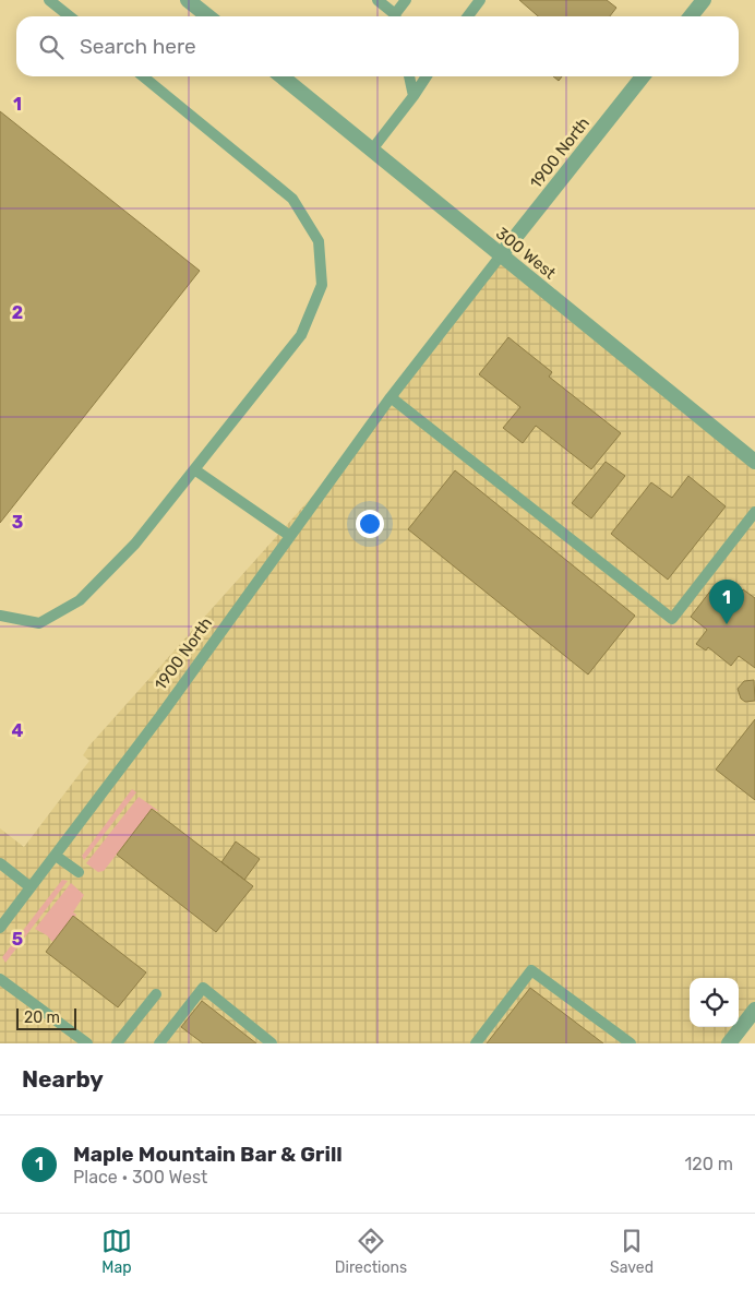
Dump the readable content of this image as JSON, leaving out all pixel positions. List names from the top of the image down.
{
  "streets": {
    "street": ["1900 North", "300 West"]
  },
  "crossings": [
    ["1900 North", "300 West"]
  ],
  "scale_bar": "20 m",
  "page": {
    "search": "Search here",
    "pins": "1",
    "scale": "20 m",
    "heading": "Nearby",
    "list": [
      {
        "mark": "1",
        "name": "Maple Mountain Bar & Grill",
        "note": "Place · 300 West",
        "value": "120 m"
      }
    ],
    "nav": ["Map", "Directions", "Saved"]
  },
  "grid": {
    "rows": [
      "1",
      "2",
      "3",
      "4",
      "5"
    ]
  }
}
